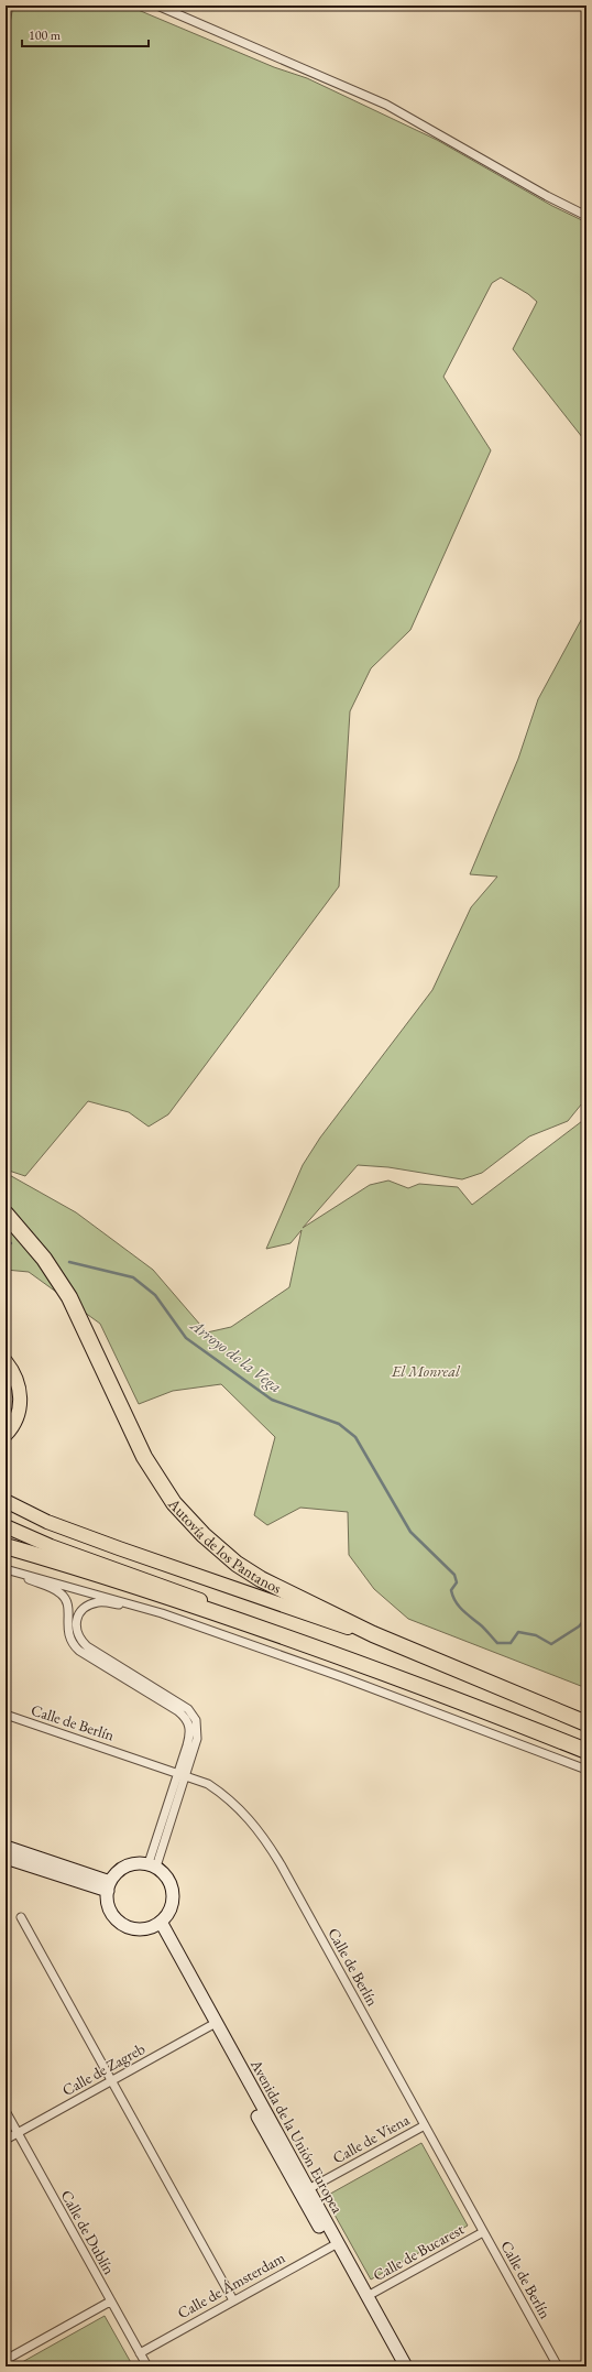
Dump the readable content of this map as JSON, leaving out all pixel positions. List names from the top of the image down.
{
  "streets": {
    "highway": ["Autovía de los Pantanos"],
    "street": [
      "Calle de Berlín",
      "Calle de Zagreb",
      "Avenida de la Unión Europea",
      "Calle de Viena",
      "Calle de Dublín",
      "Calle de Bucarest",
      "Calle de Ámsterdam"
    ]
  },
  "crossings": [
    ["Calle de Berlín", "Calle de Viena"],
    ["Calle de Berlín", "Calle de Bucarest"],
    ["Calle de Zagreb", "Avenida de la Unión Europea"],
    ["Calle de Zagreb", "Calle de Dublín"],
    ["Avenida de la Unión Europea", "Calle de Viena"],
    ["Avenida de la Unión Europea", "Calle de Bucarest"],
    ["Avenida de la Unión Europea", "Calle de Ámsterdam"],
    ["Calle de Dublín", "Calle de Ámsterdam"]
  ],
  "water": ["Arroyo de la Vega"],
  "parks": ["El Monreal"],
  "scale_bar": "100 m"
}
